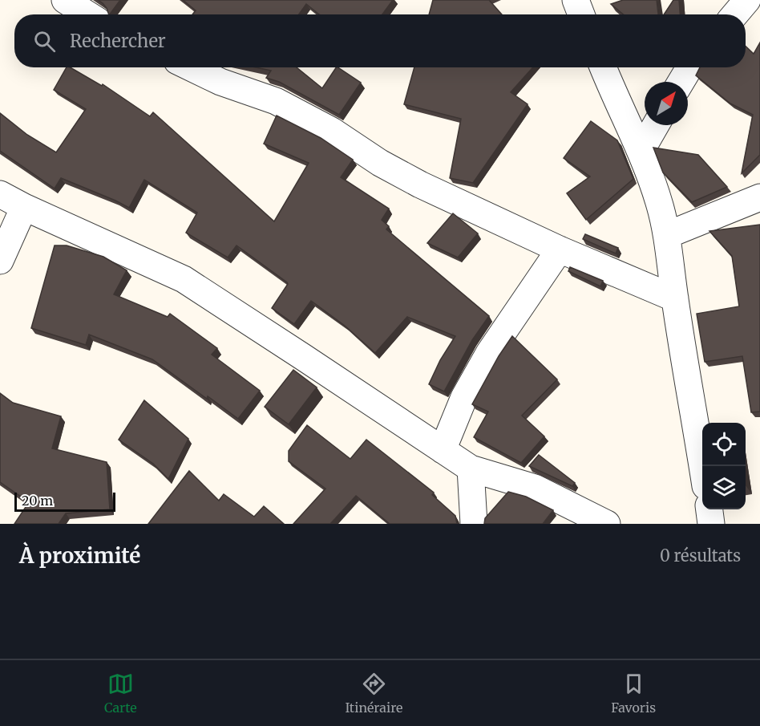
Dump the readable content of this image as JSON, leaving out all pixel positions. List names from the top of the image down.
{
  "scale_bar": "20 m",
  "north": "top right",
  "page": {
    "search": "Rechercher",
    "scale": "20 m",
    "heading": ["À proximité", "0 résultats"],
    "nav": ["Carte", "Itinéraire", "Favoris"]
  }
}
